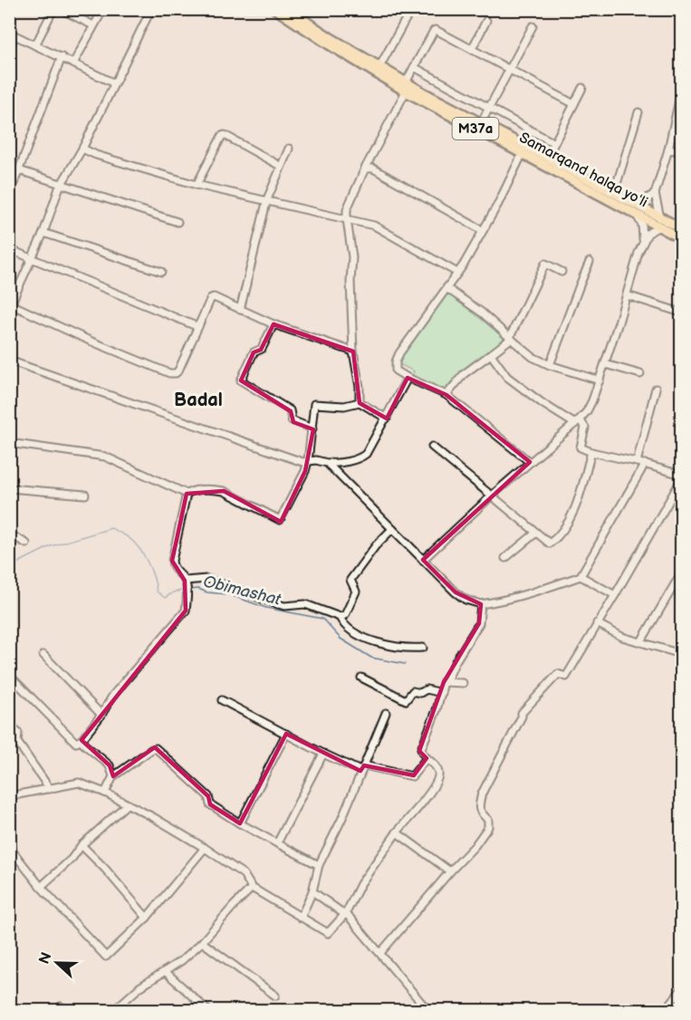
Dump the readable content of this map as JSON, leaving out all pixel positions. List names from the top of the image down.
{
  "streets": {
    "highway": ["M37a", "Samarqand halqa yoʻli"]
  },
  "districts": ["Badal"],
  "water": ["Obimashat"],
  "north": "left"
}
